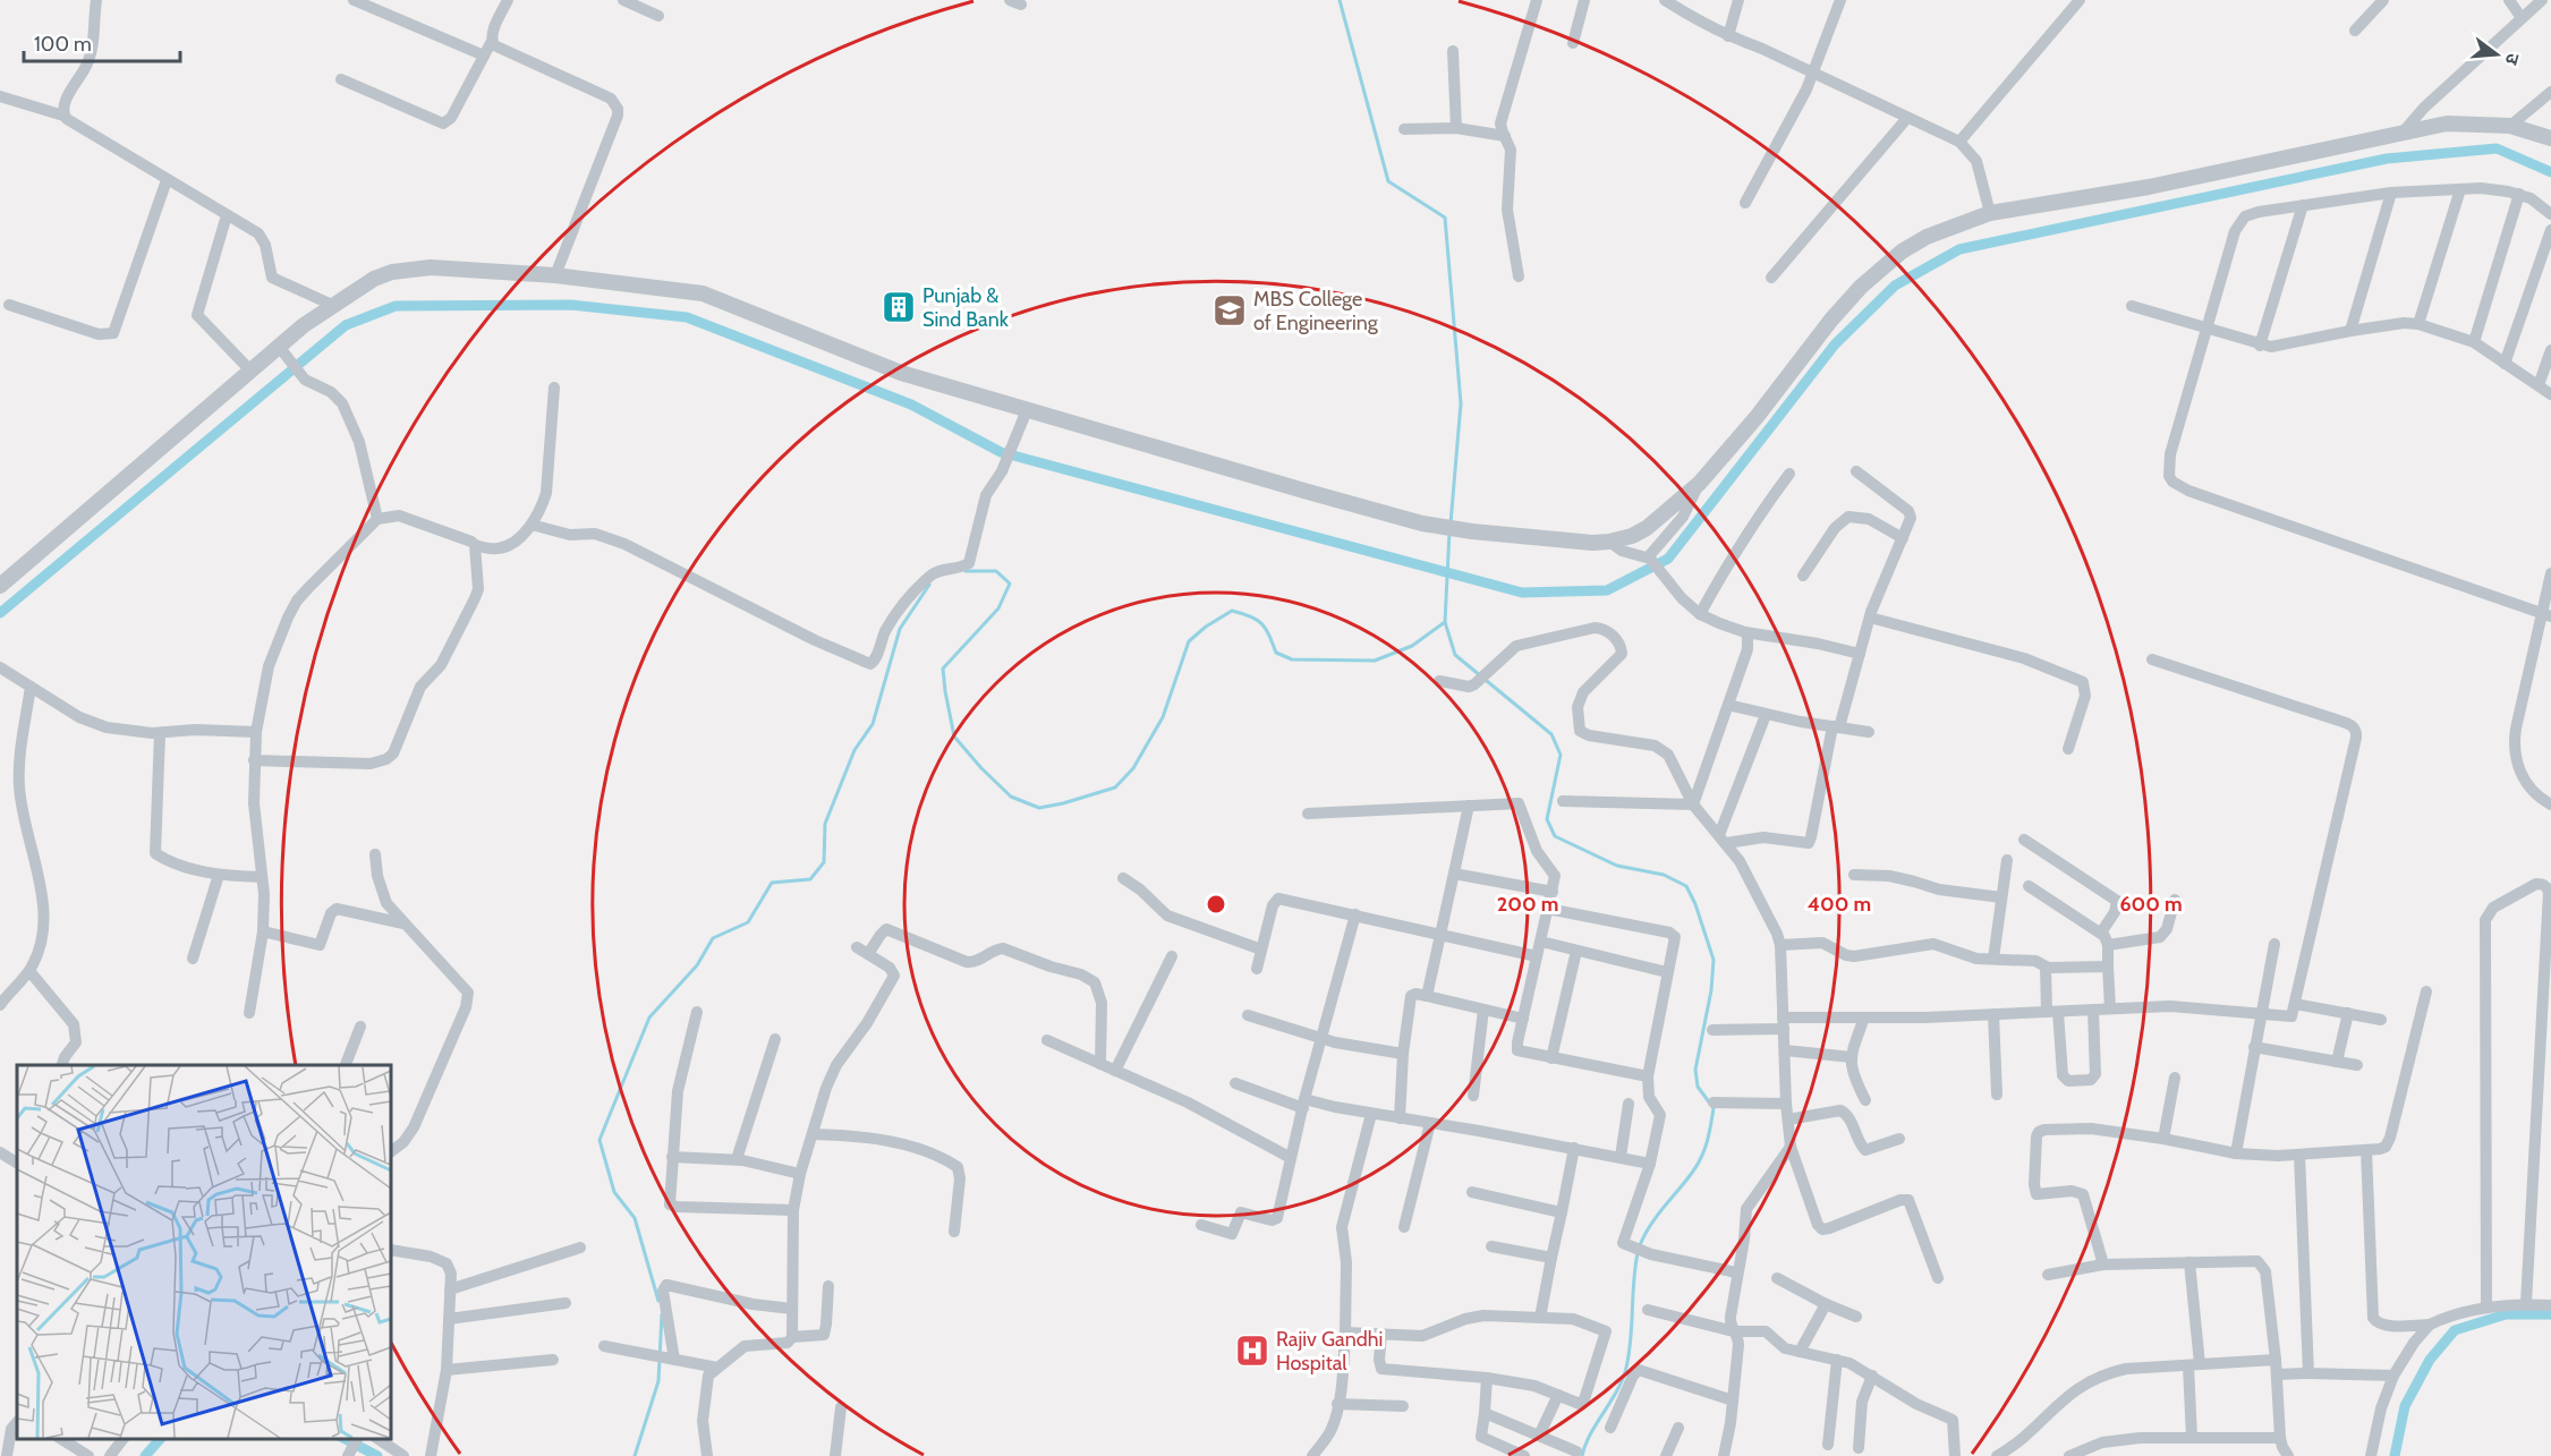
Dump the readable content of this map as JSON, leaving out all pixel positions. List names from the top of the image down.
{
  "places": {
    "building": ["Punjab & Sind Bank"],
    "school or university": ["MBS College of Engineering"],
    "hospital": ["Rajiv Gandhi Hospital"]
  },
  "scale_bar": "100 m",
  "north": "right",
  "rings": ["200 m", "400 m", "600 m"]
}
